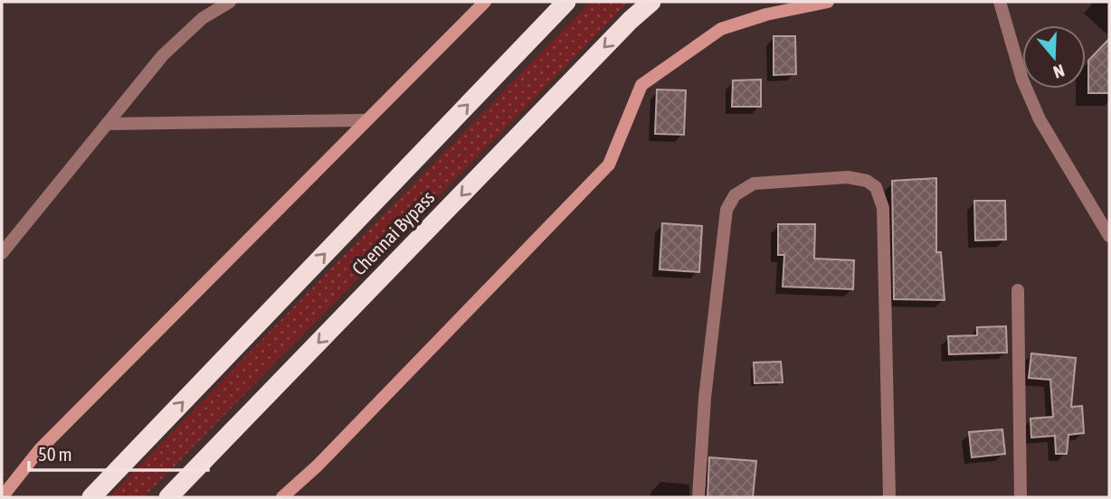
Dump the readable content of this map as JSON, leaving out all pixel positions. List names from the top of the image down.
{
  "streets": {
    "highway": ["Chennai Bypass"]
  },
  "scale_bar": "50 m",
  "north": "bottom"
}
